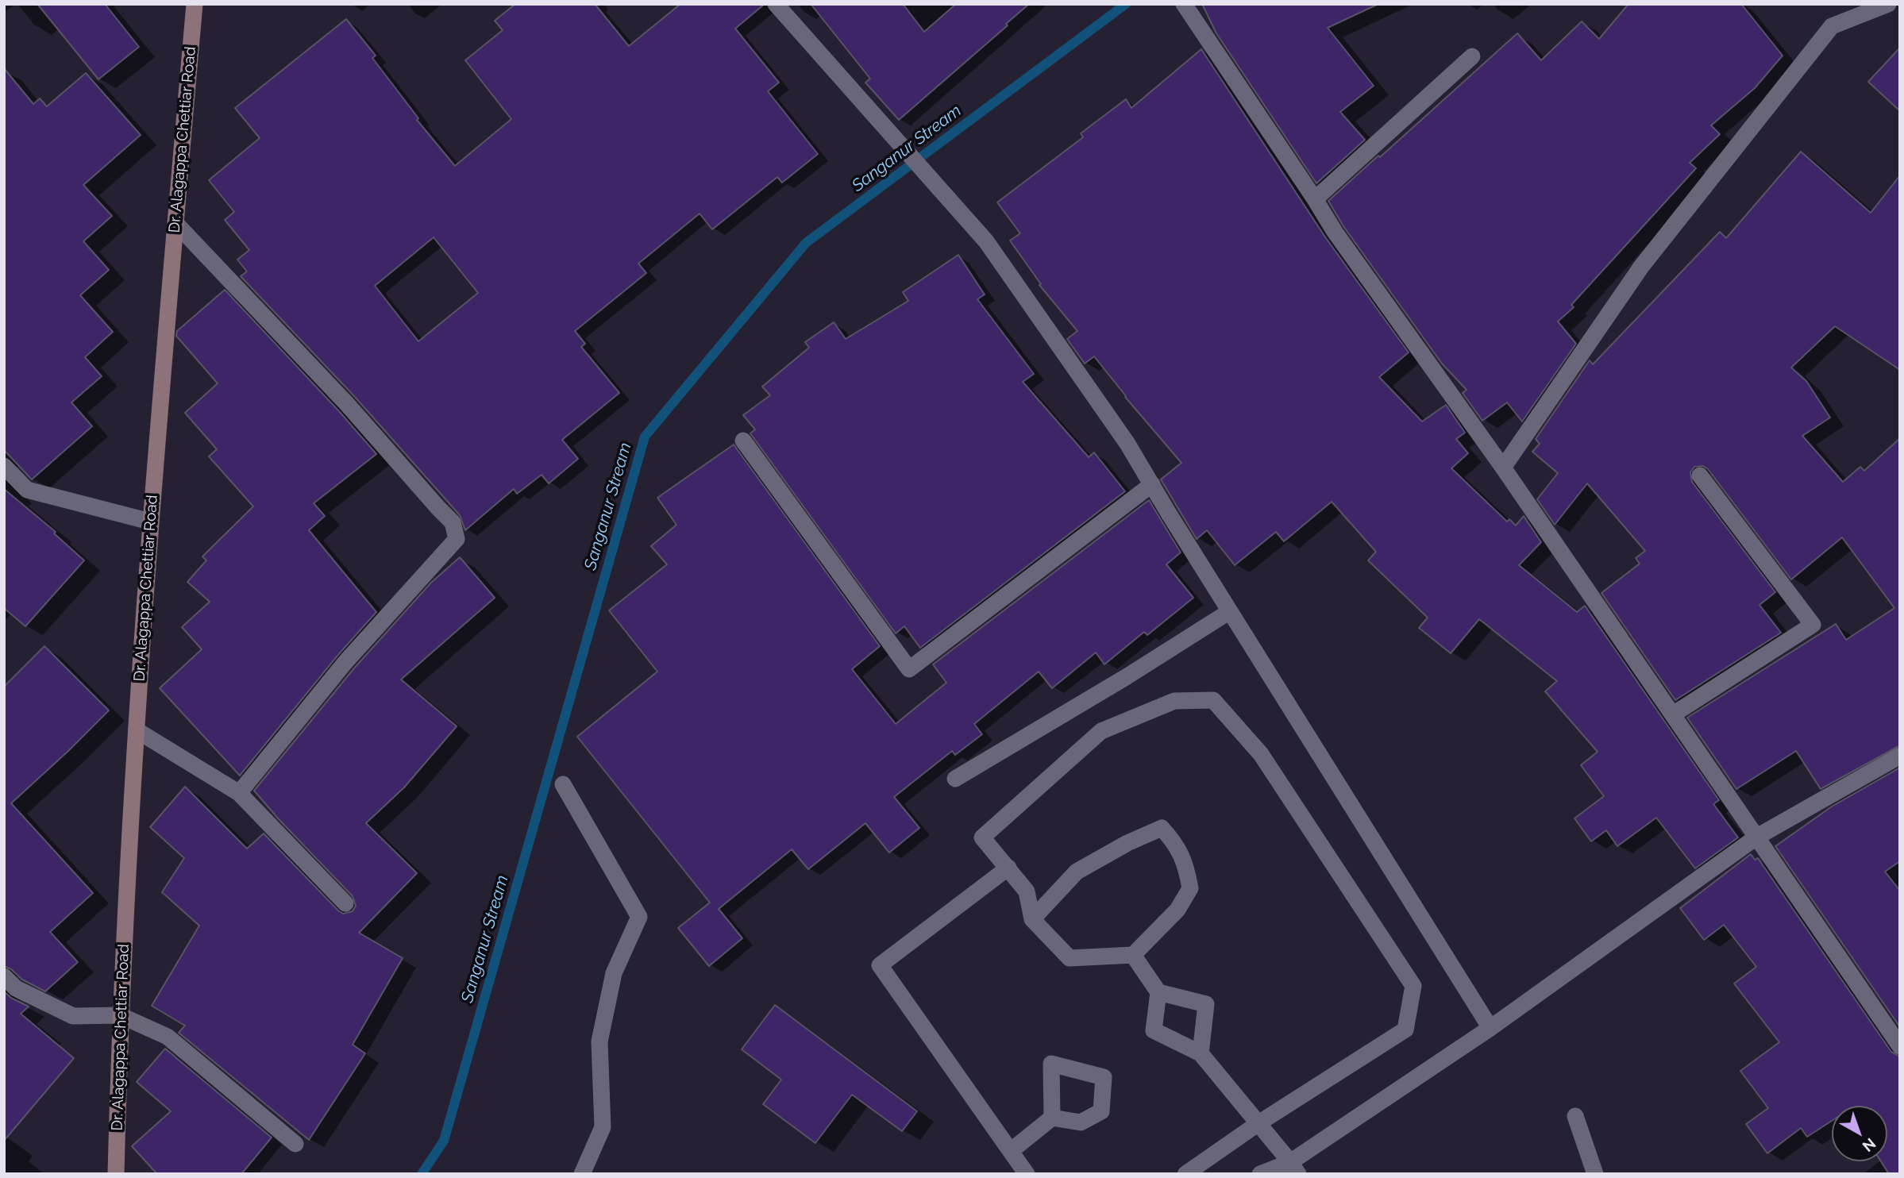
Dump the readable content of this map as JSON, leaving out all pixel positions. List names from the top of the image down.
{
  "streets": {
    "street": ["Dr. Alagappa Chettiar Road"]
  },
  "water": ["Sanganur Stream"],
  "north": "bottom right"
}
